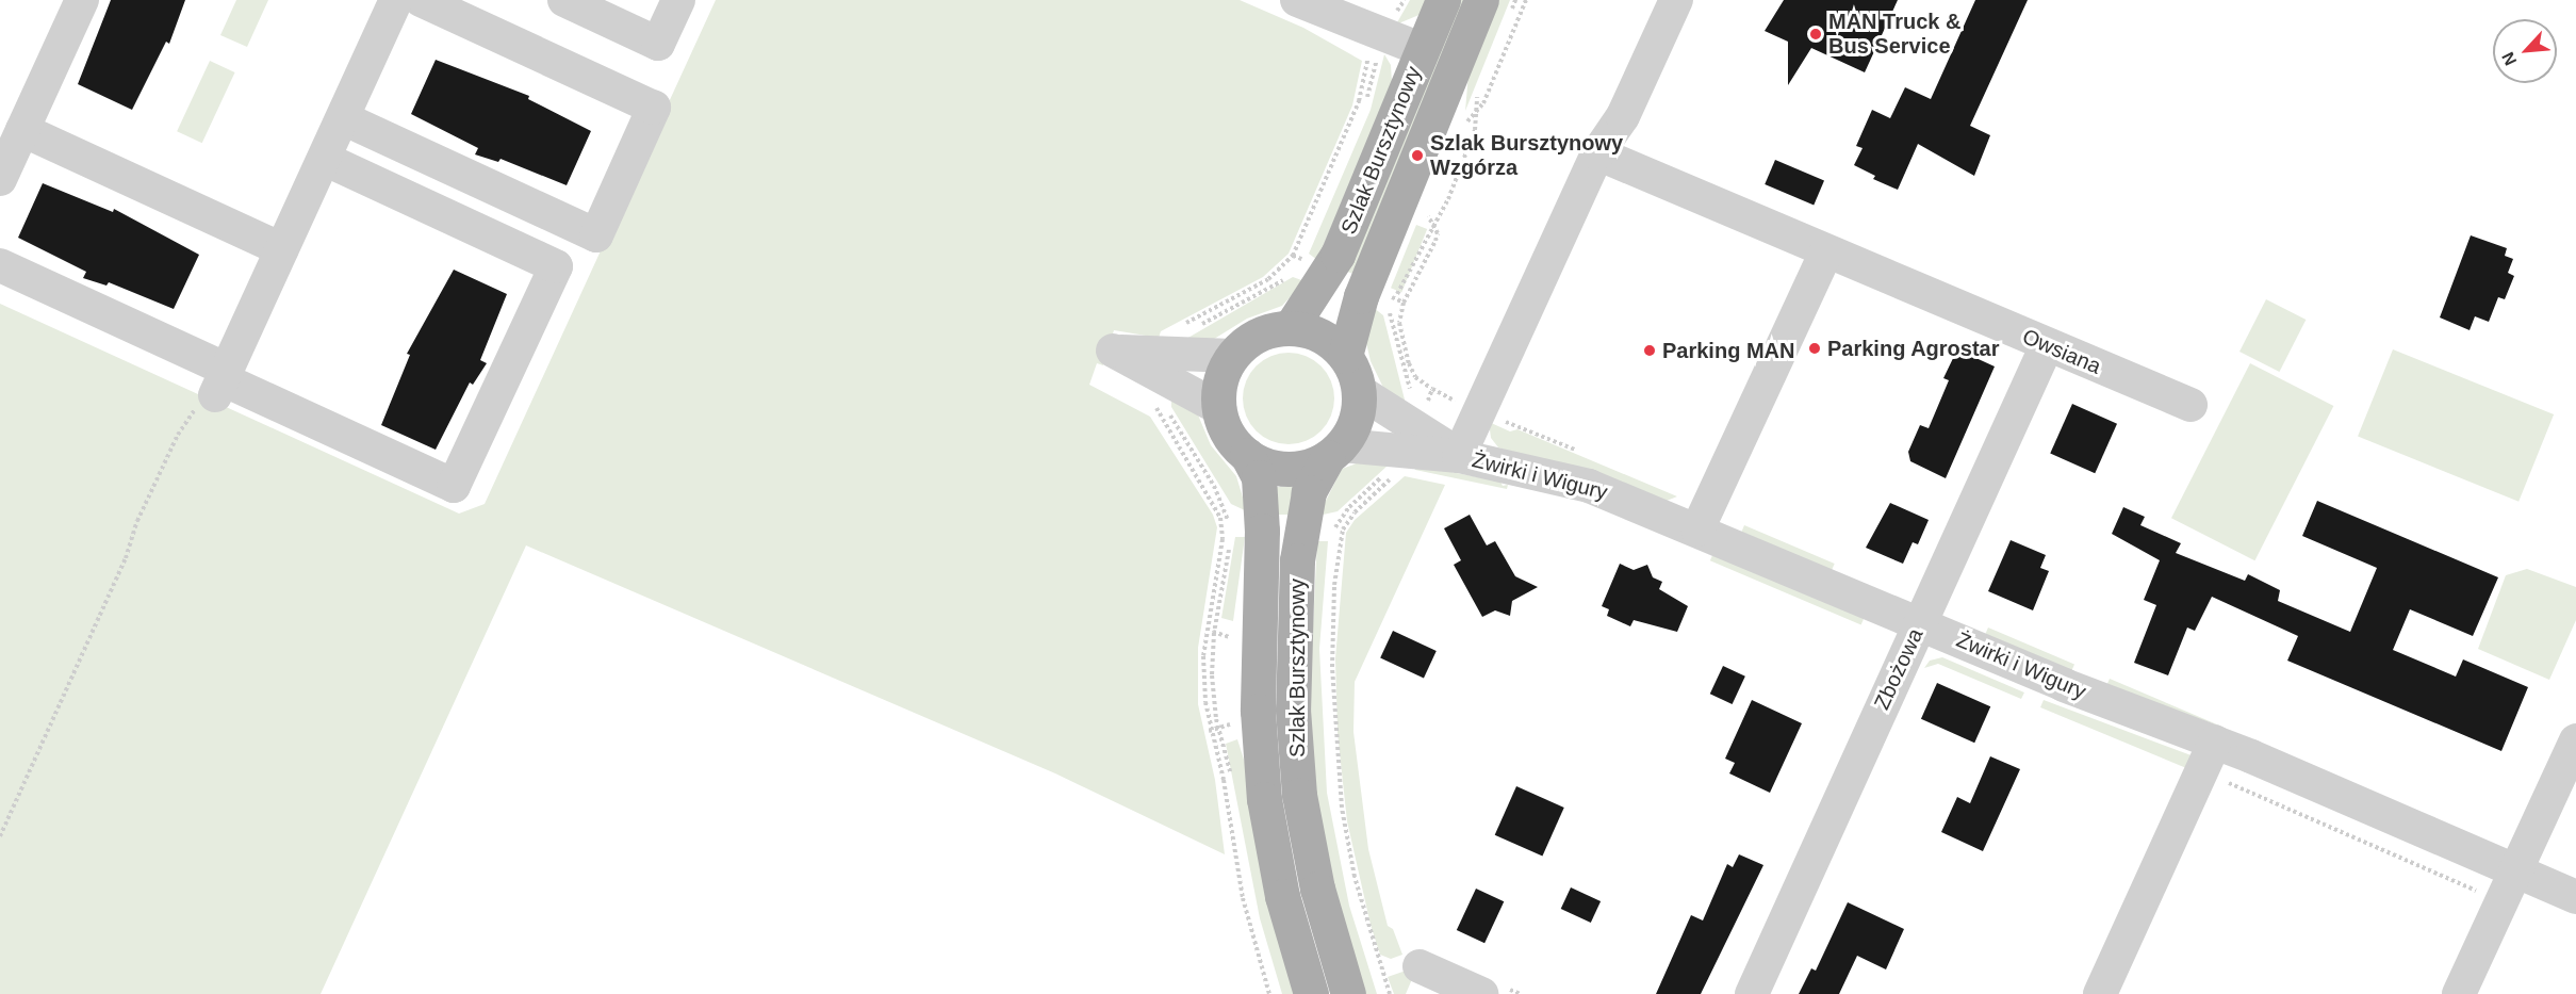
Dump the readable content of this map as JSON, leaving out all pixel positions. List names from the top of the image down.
{
  "streets": {
    "main road": ["Szlak Bursztynowy"],
    "street": ["Owsiana", "Żwirki i Wigury", "Zbożowa"]
  },
  "crossings": [
    ["Szlak Bursztynowy", "Żwirki i Wigury"],
    ["Owsiana", "Zbożowa"],
    ["Żwirki i Wigury", "Zbożowa"]
  ],
  "places": [
    "MAN Truck & Bus Service",
    "Szlak Bursztynowy Wzgórza",
    "Parking Agrostar",
    "Parking MAN"
  ],
  "north": "bottom left"
}
